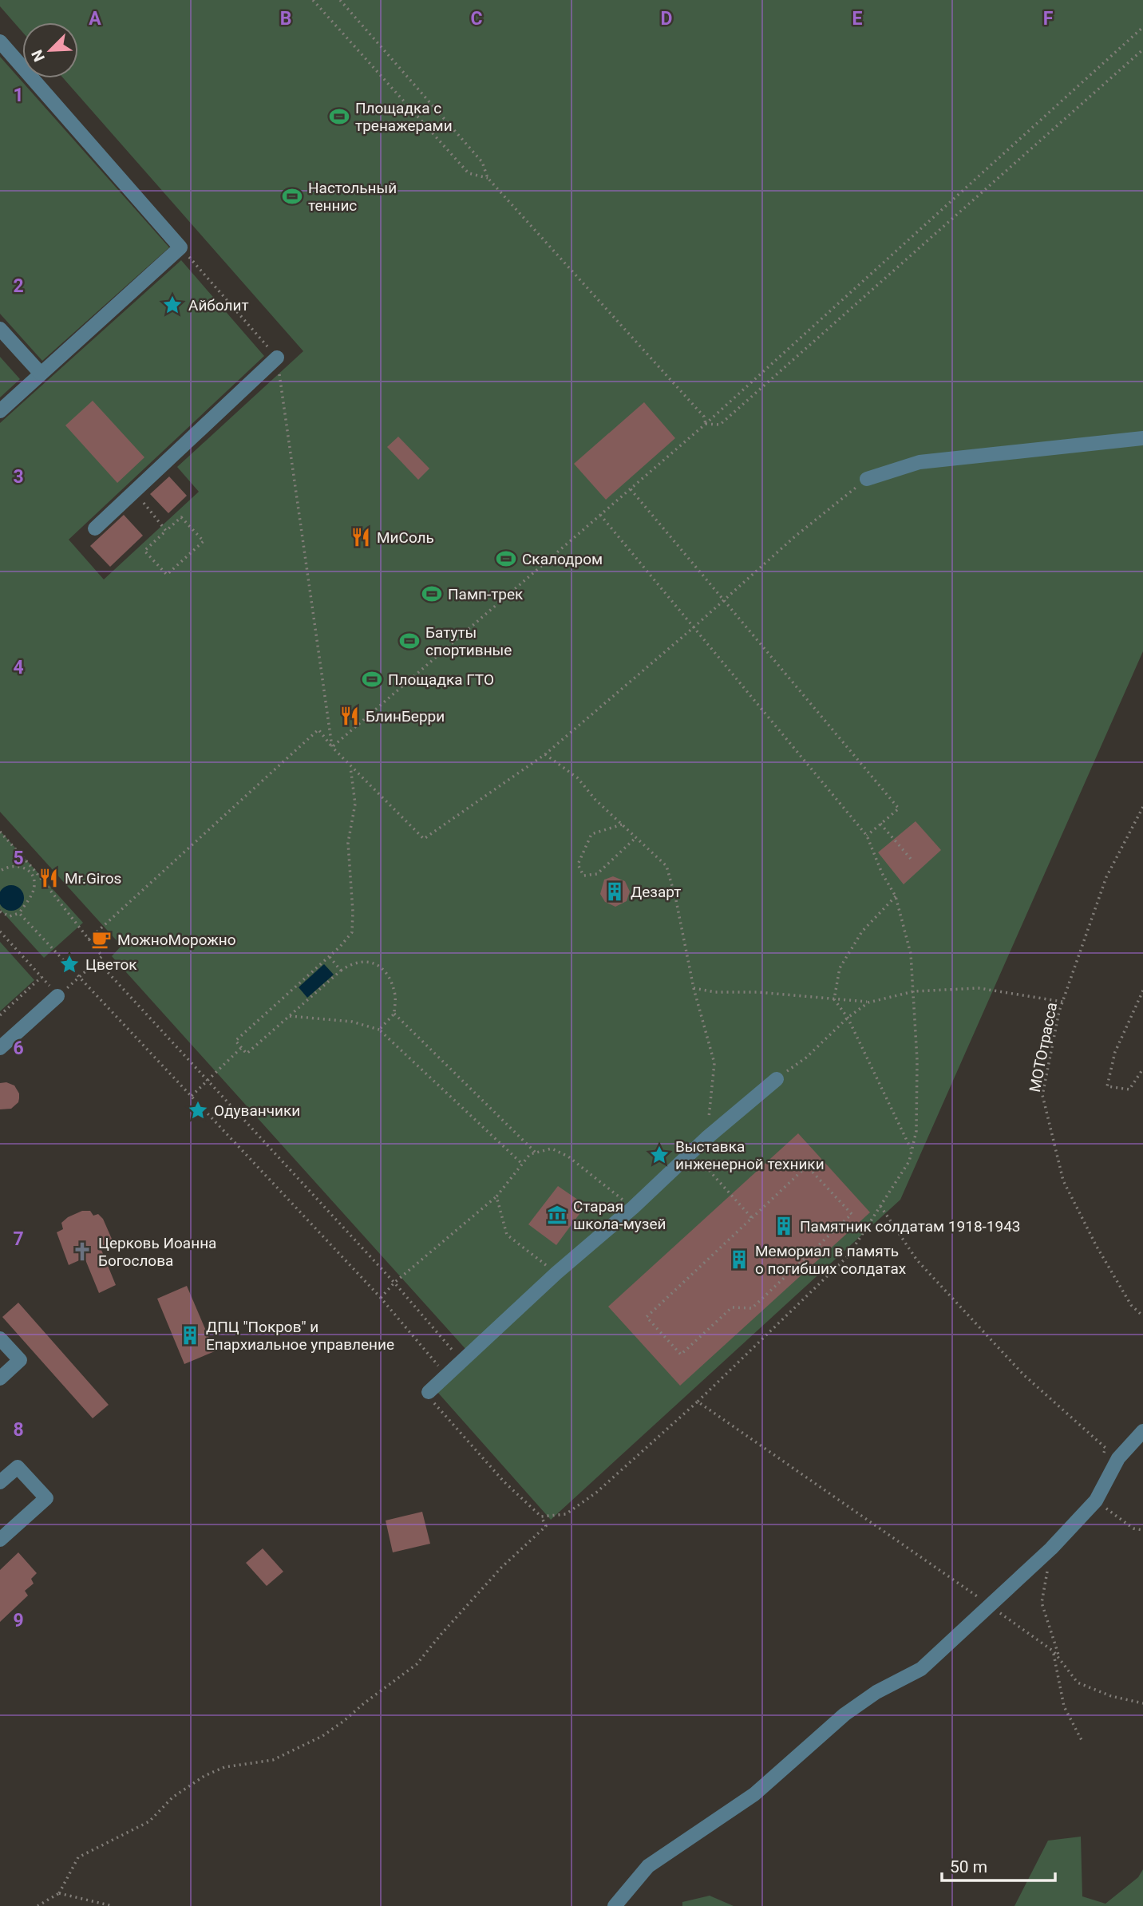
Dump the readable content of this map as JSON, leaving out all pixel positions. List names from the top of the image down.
{
  "streets": {
    "path": ["МОТОтрасса"]
  },
  "places": {
    "sports": [
      "Площадка с тренажерами",
      "Настольный теннис",
      "Скалодром",
      "Памп-трек",
      "Батуты спортивные",
      "Площадка ГТО"
    ],
    "place": [
      "Айболит",
      "Цветок",
      "Одуванчики",
      "Выставка инженерной техники"
    ],
    "restaurant": ["МиСоль", "БлинБерри", "Mr.Giros"],
    "building": [
      "Дезарт",
      "Памятник солдатам 1918-1943",
      "Мемориал в память о погибших солдатах",
      "ДПЦ \"Покров\" и Епархиальное управление"
    ],
    "cafe": ["МожноМорожно"],
    "museum": ["Старая школа-музей"],
    "church": ["Церковь Иоанна Богослова"]
  },
  "scale_bar": "50 m",
  "north": "bottom left",
  "grid": {
    "columns": [
      "A",
      "B",
      "C",
      "D",
      "E",
      "F"
    ],
    "rows": [
      "1",
      "2",
      "3",
      "4",
      "5",
      "6",
      "7",
      "8",
      "9"
    ]
  }
}
